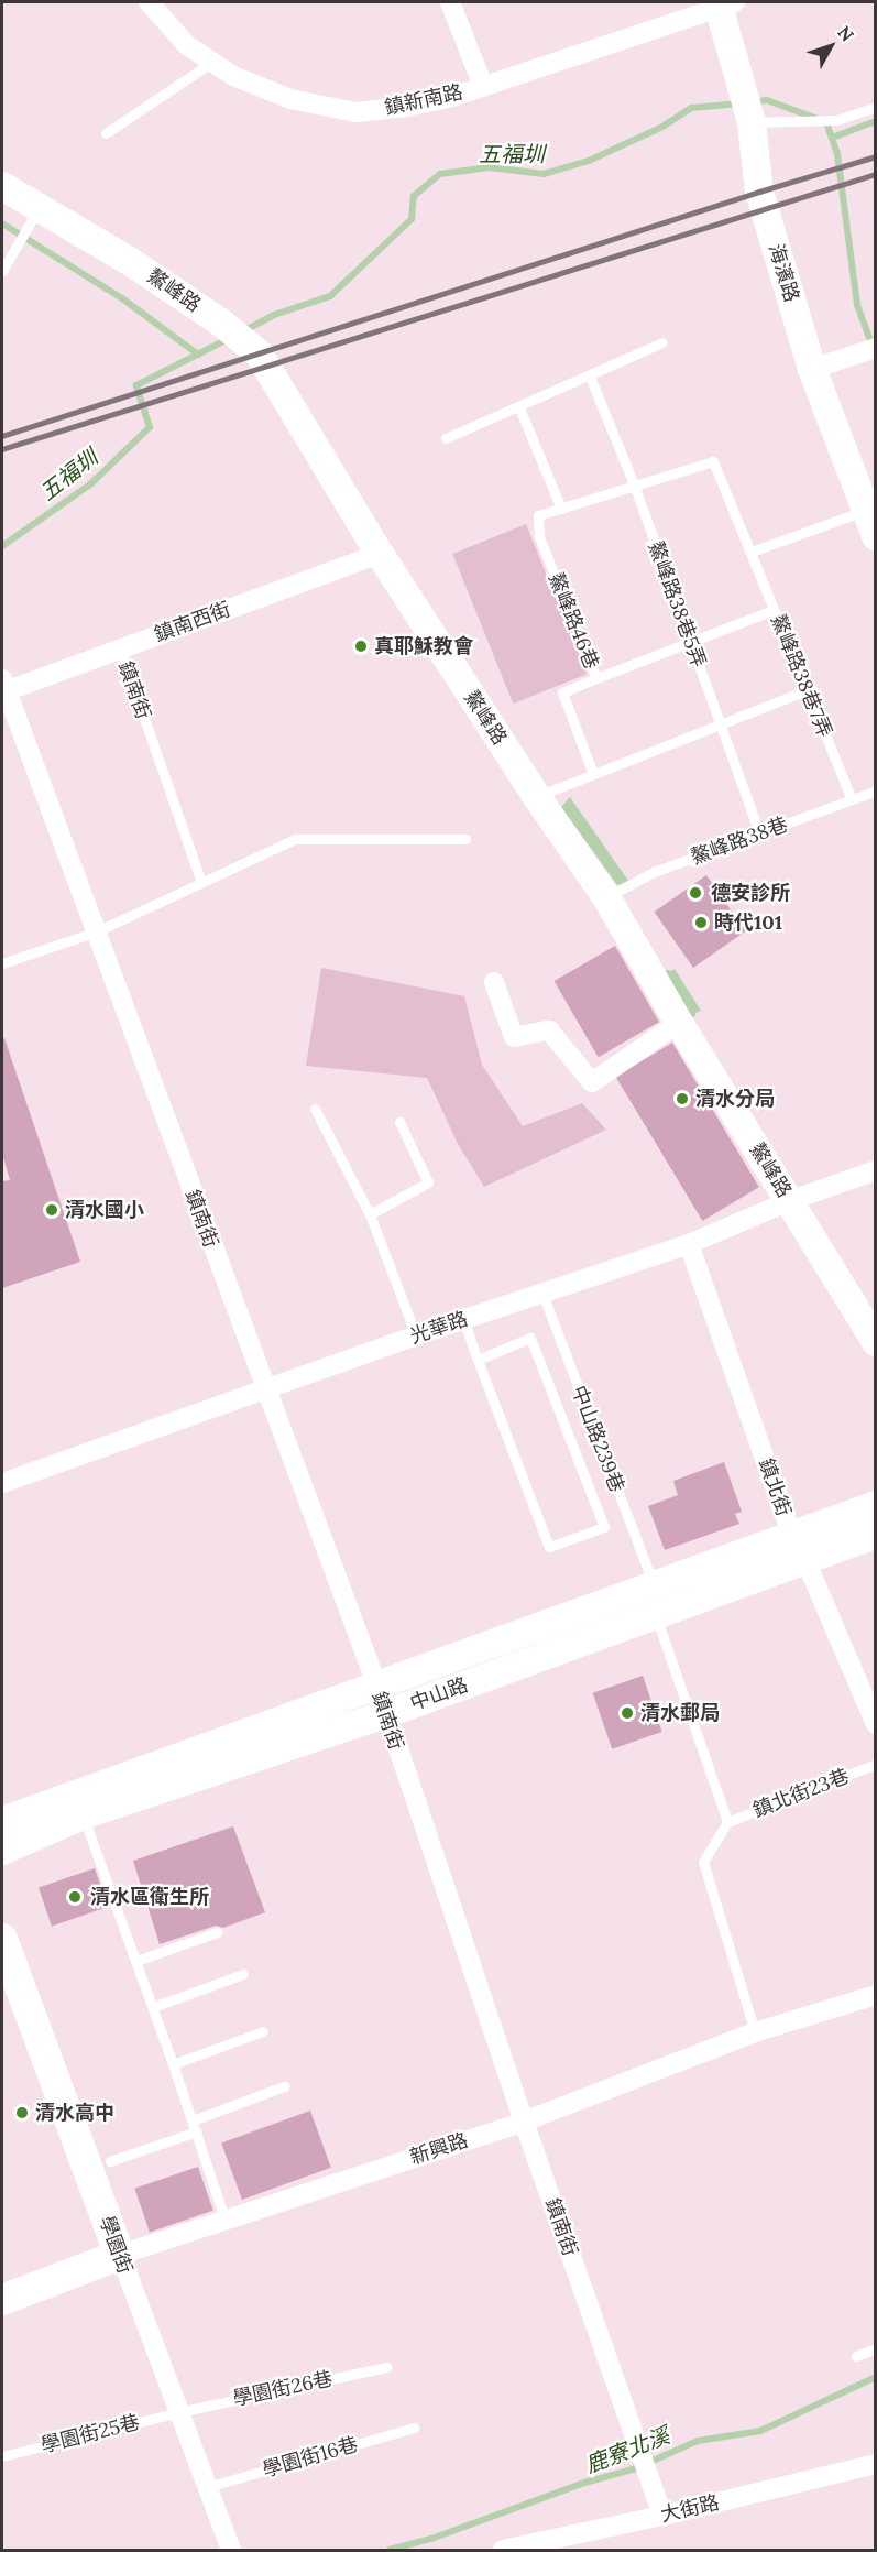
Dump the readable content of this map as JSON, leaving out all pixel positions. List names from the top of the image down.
{
  "streets": {
    "main road": ["新興路", "學園街"],
    "street": [
      "鎮新南路",
      "海濱路",
      "鰲峰路",
      "鎮南西街",
      "鎮南街",
      "光華路",
      "鎮北街",
      "中山路",
      "大街路"
    ],
    "lane": [
      "鰲峰路38巷5弄",
      "鰲峰路46巷",
      "鰲峰路38巷7弄",
      "鰲峰路38巷",
      "中山路239巷",
      "鎮北街23巷",
      "學園街26巷",
      "學園街25巷",
      "學園街16巷"
    ]
  },
  "crossings": [
    ["鎮新南路", "海濱路"],
    ["鰲峰路", "鎮南西街"],
    ["鰲峰路", "鰲峰路38巷"],
    ["鰲峰路", "光華路"],
    ["鰲峰路38巷5弄", "鰲峰路38巷7弄"],
    ["鰲峰路38巷5弄", "鰲峰路38巷"],
    ["鎮南西街", "鎮南街"],
    ["鰲峰路38巷7弄", "鰲峰路38巷"],
    ["鎮南街", "光華路"],
    ["鎮南街", "中山路"],
    ["鎮南街", "新興路"],
    ["鎮南街", "大街路"],
    ["光華路", "中山路239巷"],
    ["光華路", "鎮北街"],
    ["中山路239巷", "中山路"],
    ["鎮北街", "中山路"],
    ["新興路", "學園街"],
    ["學園街", "學園街26巷"],
    ["學園街", "學園街25巷"],
    ["學園街", "學園街16巷"],
    ["學園街26巷", "學園街25巷"]
  ],
  "water": ["五福圳", "鹿寮北溪"],
  "places": [
    "真耶穌教會",
    "德安診所",
    "時代101",
    "清水分局",
    "清水國小",
    "清水郵局",
    "清水區衛生所",
    "清水高中"
  ],
  "north": "top right"
}
